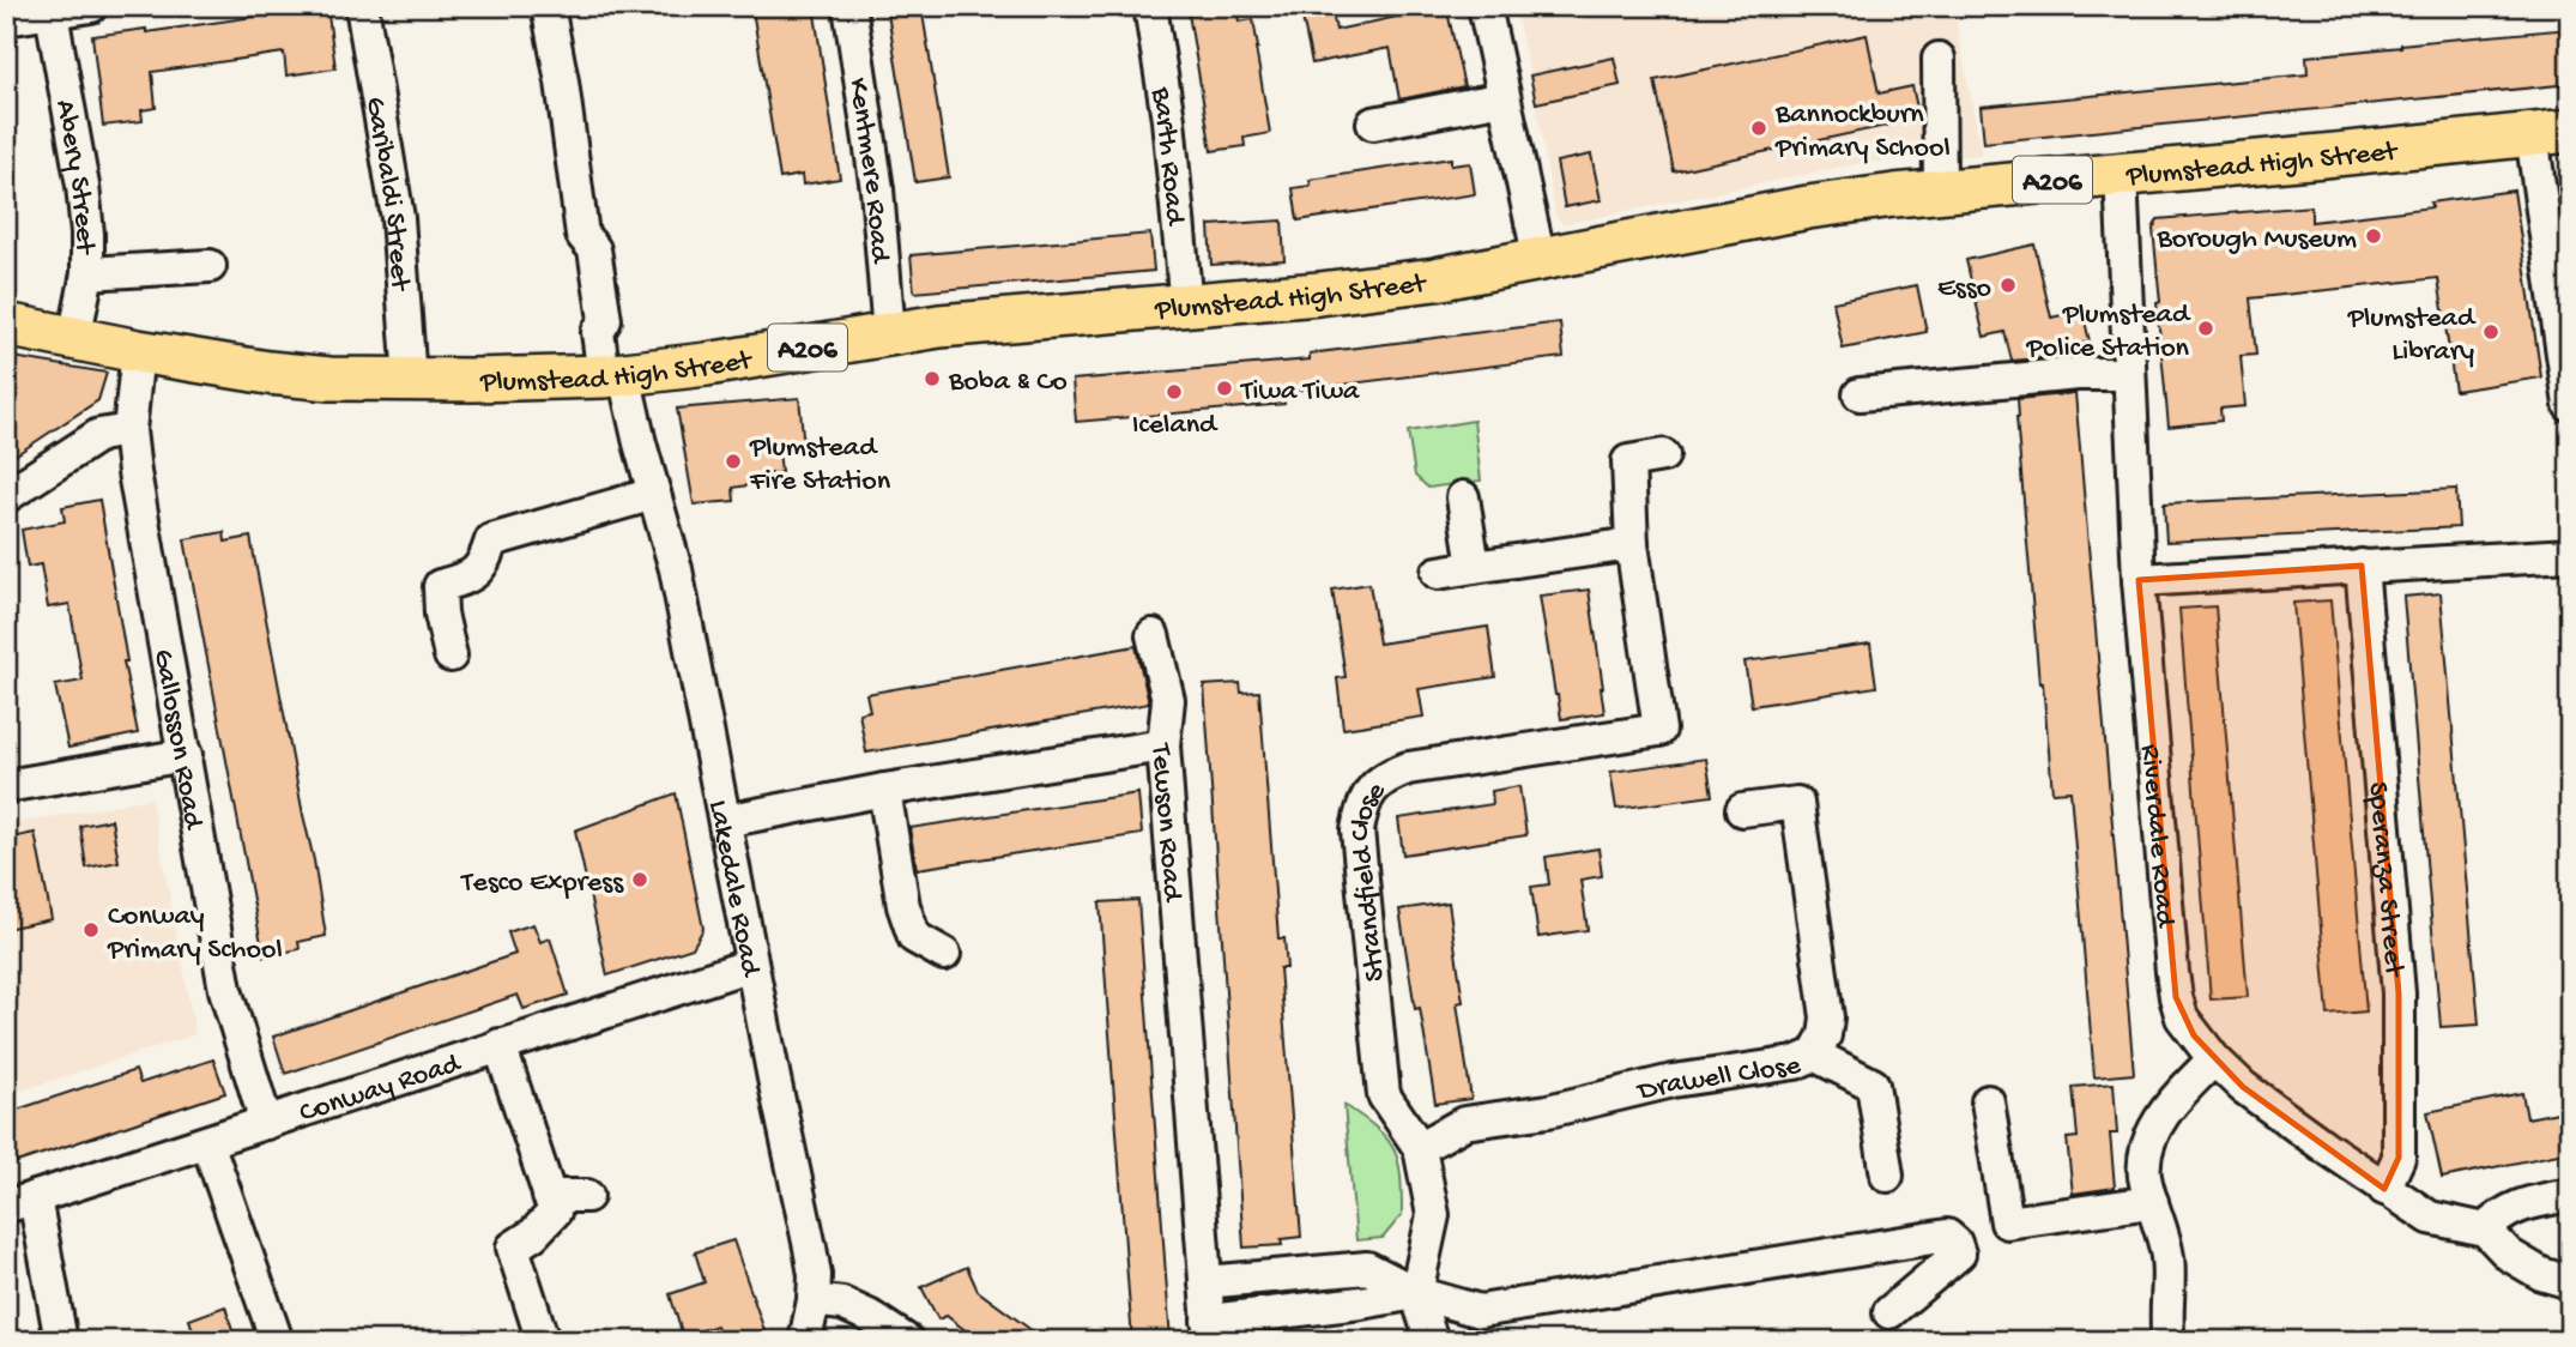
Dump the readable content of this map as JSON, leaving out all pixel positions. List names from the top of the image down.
{
  "streets": {
    "main road": ["Plumstead High Street", "A206"],
    "street": [
      "Barth Road",
      "Kentmere Road",
      "Abery Street",
      "Garibaldi Street",
      "Gallosson Road",
      "Tewson Road",
      "Riverdale Road",
      "Speranza Street",
      "Strandfield Close",
      "Lakedale Road",
      "Drawell Close",
      "Conway Road"
    ]
  },
  "crossings": [
    ["Barth Road", "Plumstead High Street"],
    ["Plumstead High Street", "Kentmere Road"],
    ["Plumstead High Street", "Abery Street"],
    ["Plumstead High Street", "Garibaldi Street"],
    ["Plumstead High Street", "Gallosson Road"],
    ["Plumstead High Street", "Riverdale Road"],
    ["Plumstead High Street", "Lakedale Road"],
    ["Gallosson Road", "Conway Road"],
    ["Tewson Road", "Lakedale Road"],
    ["Riverdale Road", "Speranza Street"],
    ["Strandfield Close", "Drawell Close"],
    ["Lakedale Road", "Conway Road"]
  ],
  "places": [
    "Bannockburn Primary School",
    "Borough Museum",
    "Esso",
    "Plumstead Police Station",
    "Plumstead Library",
    "Boba & Co",
    "Tiwa Tiwa",
    "Iceland",
    "Plumstead Fire Station",
    "Tesco Express",
    "Conway Primary School"
  ]
}
